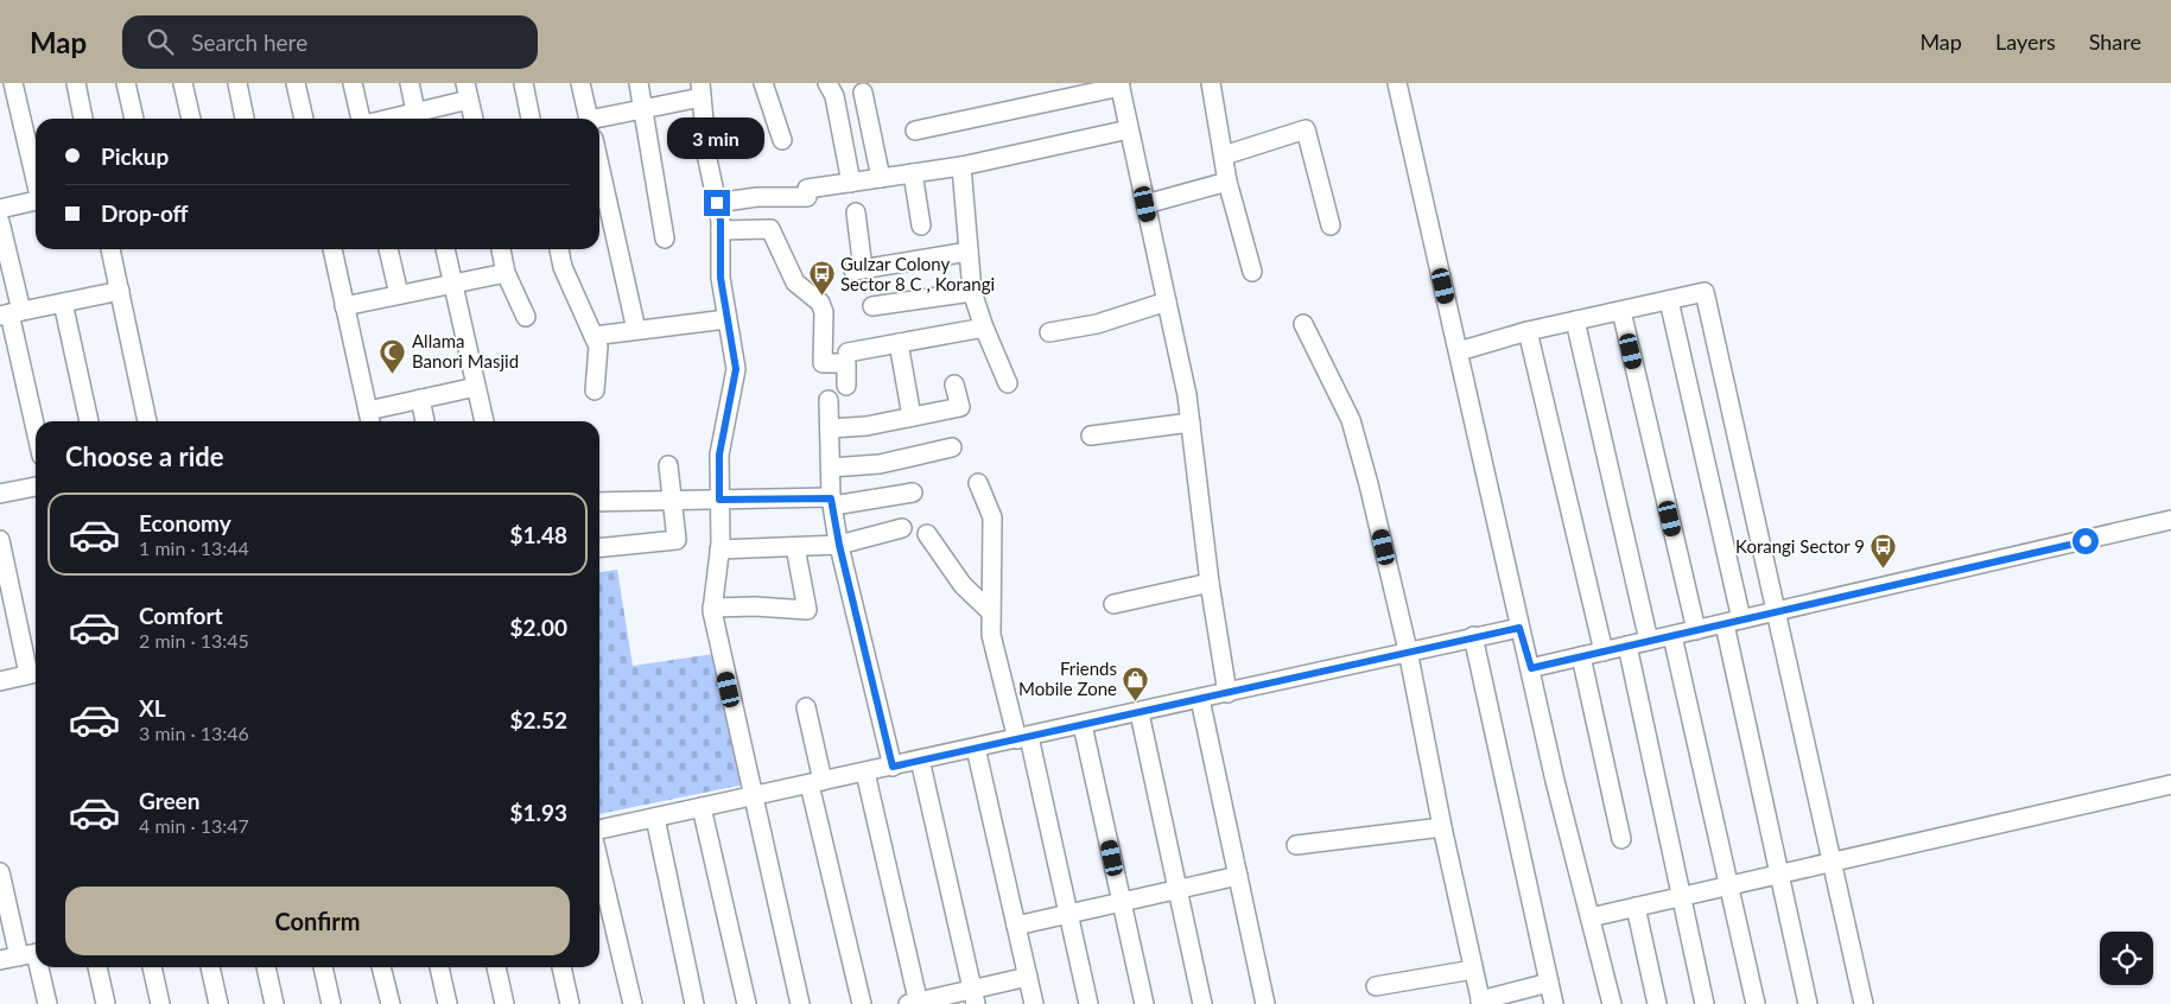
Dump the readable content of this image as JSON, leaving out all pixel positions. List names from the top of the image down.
{
  "places": {
    "bus stop": ["Gulzar Colony Sector 8 C , Korangi", "Korangi Sector 9"],
    "mosque": ["Allama Banori Masjid"],
    "shop": ["Friends Mobile Zone"]
  },
  "page": {
    "header": "Map",
    "search": "Search here",
    "nav": ["Map", "Layers", "Share"],
    "bubble": "3 min",
    "banner": ["Pickup", "Drop-off"],
    "heading": "Choose a ride",
    "list": [
      {
        "name": "Economy",
        "note": "1 min · 13:44",
        "value": "$1.48"
      },
      {
        "name": "Comfort",
        "note": "2 min · 13:45",
        "value": "$2.00"
      },
      {
        "name": "XL",
        "note": "3 min · 13:46",
        "value": "$2.52"
      },
      {
        "name": "Green",
        "note": "4 min · 13:47",
        "value": "$1.93"
      }
    ],
    "buttons": "Confirm"
  }
}
